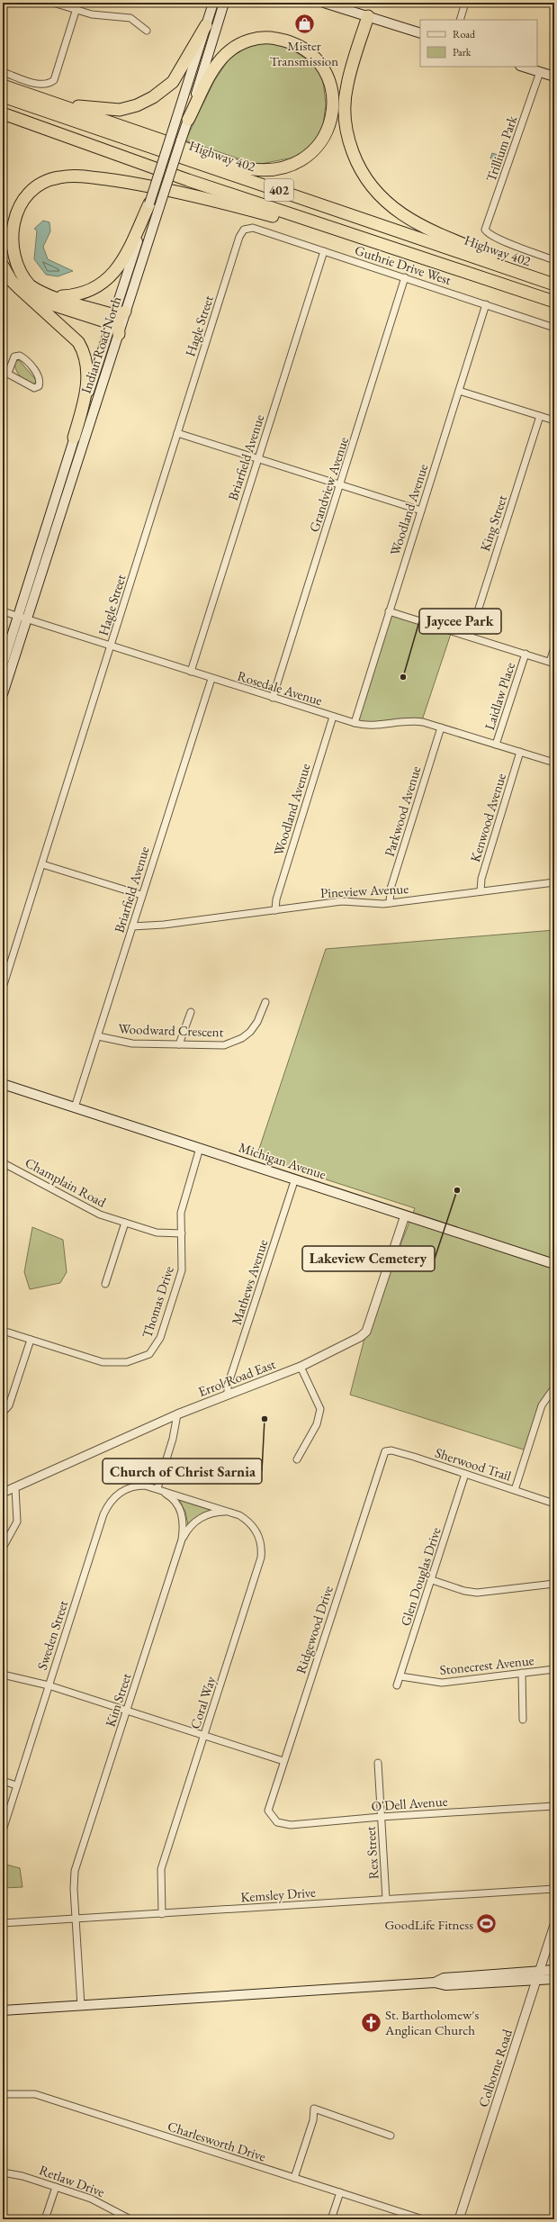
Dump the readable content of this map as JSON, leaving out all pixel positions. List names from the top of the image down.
{
  "streets": {
    "highway": ["Highway 402", "402"],
    "main road": ["Indian Road North", "Michigan Avenue"],
    "street": [
      "Trillium Park",
      "Guthrie Drive West",
      "Hagle Street",
      "Briarfield Avenue",
      "Grandview Avenue",
      "Woodland Avenue",
      "King Street",
      "Rosedale Avenue",
      "Laidlaw Place",
      "Parkwood Avenue",
      "Kenwood Avenue",
      "Pineview Avenue",
      "Woodward Crescent",
      "Champlain Road",
      "Mathews Avenue",
      "Thomas Drive",
      "Errol Road East",
      "Sherwood Trail",
      "Glen Douglas Drive",
      "Ridgewood Drive",
      "Sweden Street",
      "Stonecrest Avenue",
      "Kim Street",
      "Coral Way",
      "O'Dell Avenue",
      "Rex Street",
      "Kemsley Drive",
      "Colborne Road",
      "Charlesworth Drive",
      "Retlaw Drive"
    ]
  },
  "crossings": [
    ["Guthrie Drive West", "Hagle Street"],
    ["Guthrie Drive West", "Briarfield Avenue"],
    ["Guthrie Drive West", "Grandview Avenue"],
    ["Guthrie Drive West", "Woodland Avenue"],
    ["Hagle Street", "Rosedale Avenue"],
    ["Indian Road North", "Rosedale Avenue"],
    ["Briarfield Avenue", "Rosedale Avenue"],
    ["Briarfield Avenue", "Pineview Avenue"],
    ["Briarfield Avenue", "Woodward Crescent"],
    ["Briarfield Avenue", "Michigan Avenue"],
    ["Grandview Avenue", "Rosedale Avenue"],
    ["Woodland Avenue", "Rosedale Avenue"],
    ["Woodland Avenue", "Pineview Avenue"],
    ["Rosedale Avenue", "Laidlaw Place"],
    ["Rosedale Avenue", "Parkwood Avenue"],
    ["Rosedale Avenue", "Kenwood Avenue"],
    ["Parkwood Avenue", "Pineview Avenue"],
    ["Kenwood Avenue", "Pineview Avenue"],
    ["Michigan Avenue", "Mathews Avenue"],
    ["Michigan Avenue", "Thomas Drive"],
    ["Michigan Avenue", "Errol Road East"],
    ["Champlain Road", "Thomas Drive"],
    ["Mathews Avenue", "Errol Road East"],
    ["Sherwood Trail", "Glen Douglas Drive"],
    ["Sherwood Trail", "Ridgewood Drive"],
    ["Glen Douglas Drive", "Stonecrest Avenue"],
    ["Ridgewood Drive", "O'Dell Avenue"],
    ["Sweden Street", "Kim Street"],
    ["Sweden Street", "Coral Way"],
    ["Kim Street", "Coral Way"],
    ["Kim Street", "Kemsley Drive"],
    ["Coral Way", "Kemsley Drive"],
    ["O'Dell Avenue", "Rex Street"],
    ["Rex Street", "Kemsley Drive"]
  ],
  "places": {
    "shop": ["Mister Transmission"],
    "other": ["Jaycee Park", "Lakeview Cemetery", "Church of Christ Sarnia"],
    "sports": ["GoodLife Fitness"],
    "church": ["St. Bartholomew's Anglican Church"]
  },
  "legend": ["Road", "Park"]
}
